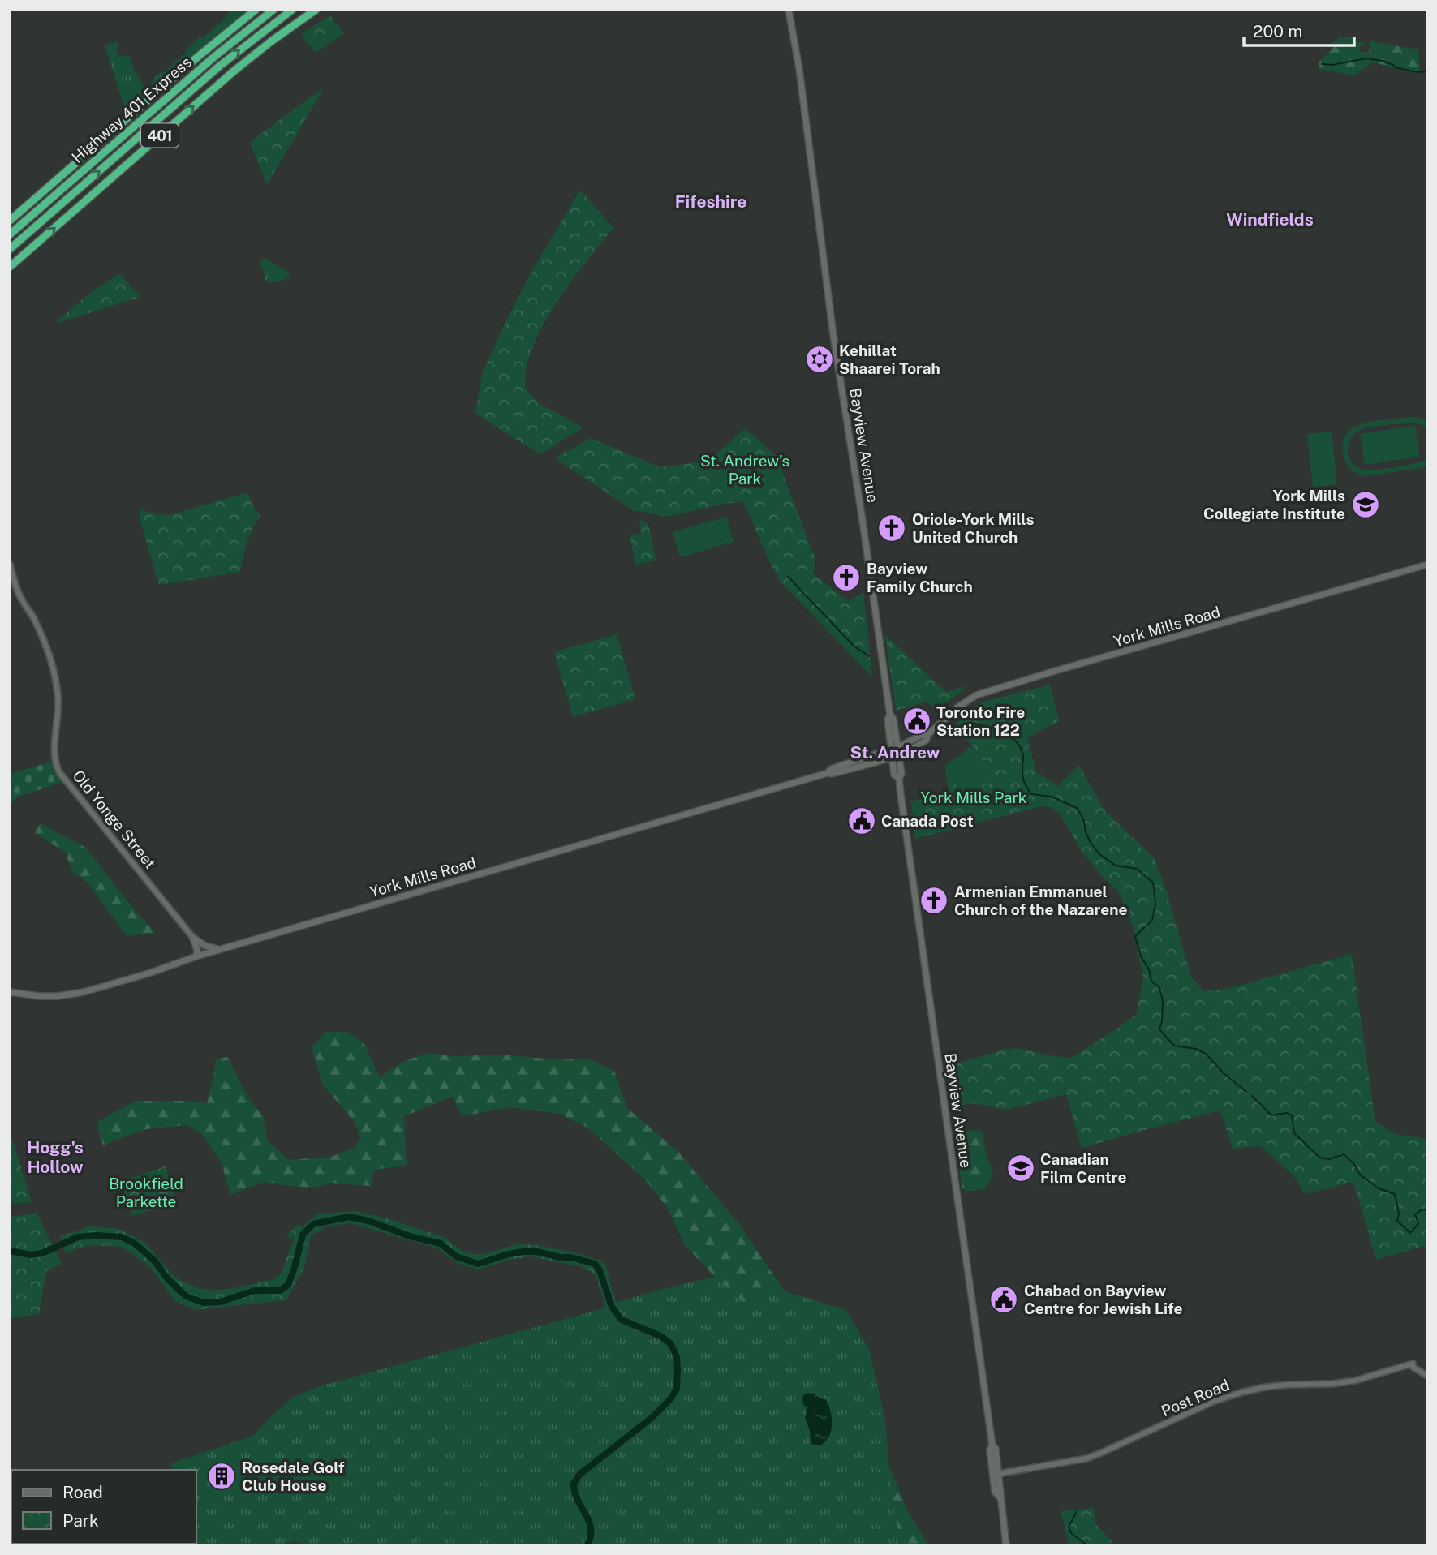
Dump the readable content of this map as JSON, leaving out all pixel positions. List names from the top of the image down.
{
  "streets": {
    "highway": ["Highway 401 Express", "401"],
    "main road": ["Bayview Avenue", "York Mills Road"],
    "street": ["Old Yonge Street", "Post Road"]
  },
  "crossings": [
    ["Bayview Avenue", "York Mills Road"],
    ["Bayview Avenue", "Post Road"]
  ],
  "districts": [
    "Fifeshire",
    "Windfields",
    "St. Andrew",
    "Hogg's Hollow"
  ],
  "parks": ["St. Andrew’s Park", "York Mills Park", "Brookfield Parkette"],
  "places": {
    "synagogue": ["Kehillat Shaarei Torah"],
    "school or university": ["York Mills Collegiate Institute", "Canadian Film Centre"],
    "church": ["Oriole-York Mills United Church", "Bayview Family Church", "Armenian Emmanuel Church of the Nazarene"],
    "public building": ["Toronto Fire Station 122", "Canada Post", "Chabad on Bayview Centre for Jewish Life"],
    "building": ["Rosedale Golf Club House"]
  },
  "legend": ["Road", "Park"],
  "scale_bar": "200 m"
}
